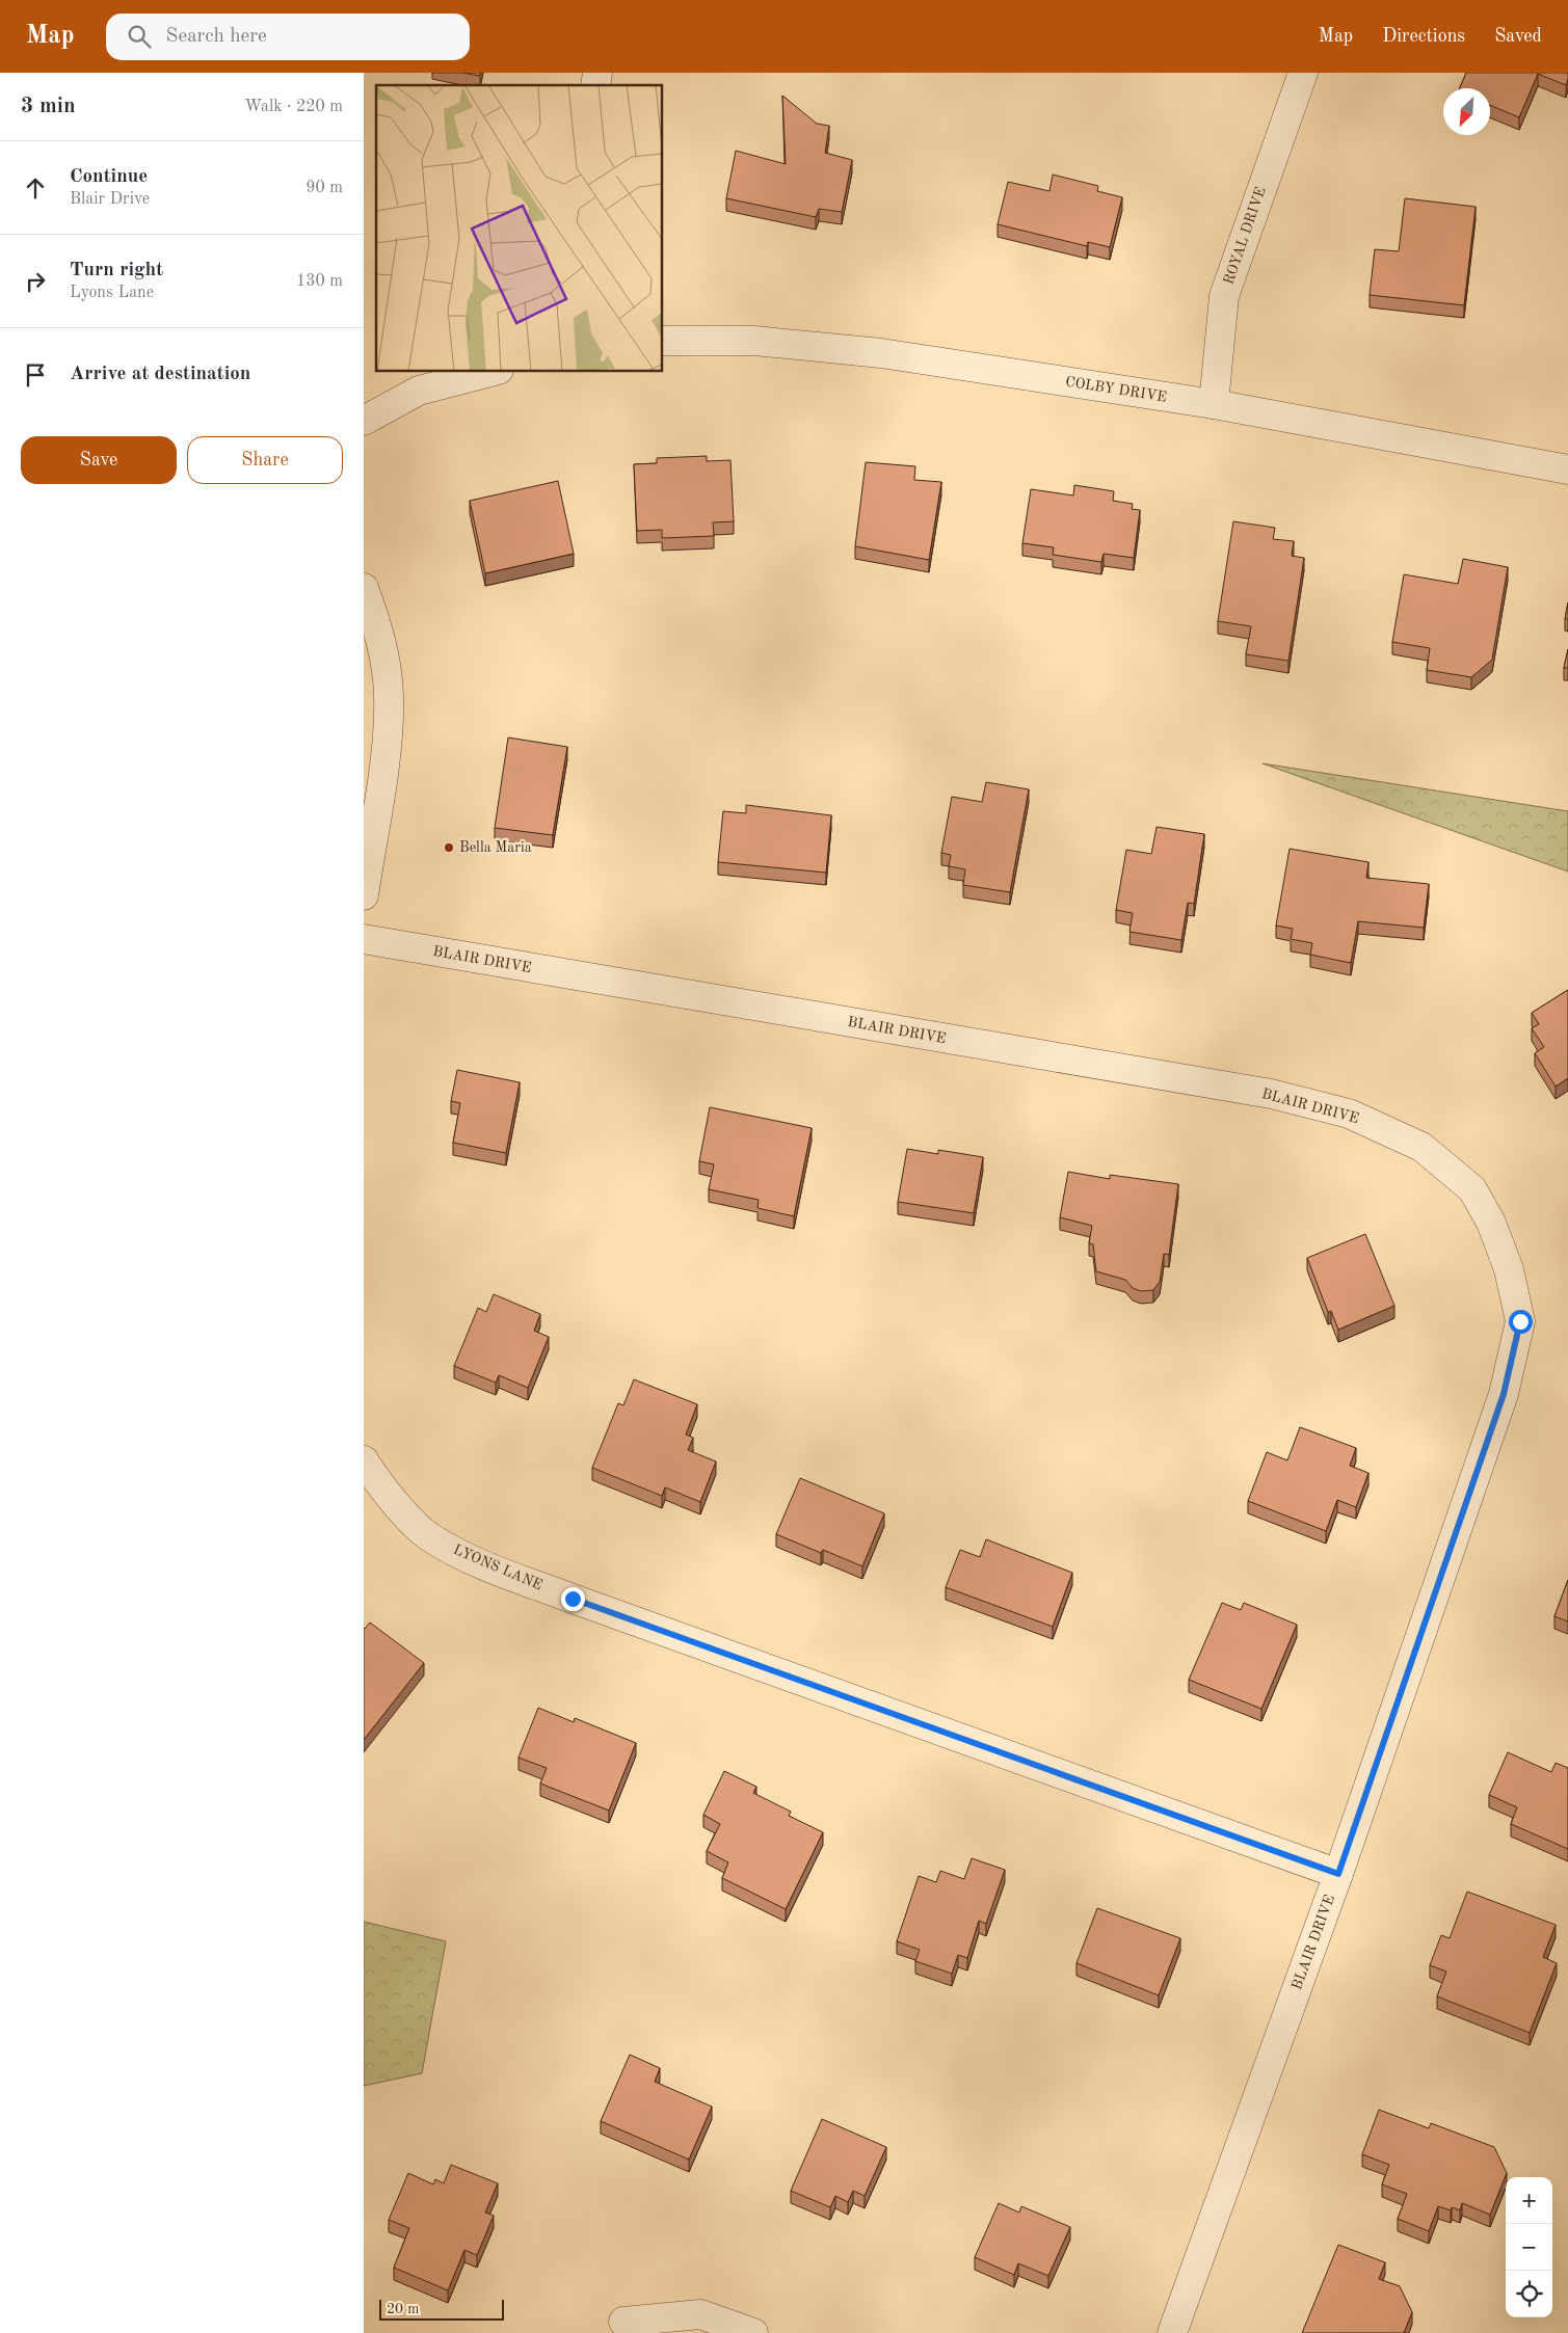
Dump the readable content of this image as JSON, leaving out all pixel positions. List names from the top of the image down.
{
  "streets": {
    "street": [
      "ROYAL DRIVE",
      "COLBY DRIVE",
      "BLAIR DRIVE",
      "LYONS LANE"
    ]
  },
  "crossings": [
    ["ROYAL DRIVE", "COLBY DRIVE"],
    ["BLAIR DRIVE", "LYONS LANE"]
  ],
  "places": ["Bella Maria"],
  "scale_bar": "20 m",
  "north": "bottom left",
  "page": {
    "header": "Map",
    "search": "Search here",
    "nav": ["Map", "Directions", "Saved"],
    "heading": ["3 min", "Walk · 220 m"],
    "list": [
      ["Continue", "Blair Drive", "90 m"],
      ["Turn right", "Lyons Lane", "130 m"],
      "Arrive at destination"
    ],
    "buttons": ["Save", "Share"],
    "map_buttons": ["+", "−"],
    "scale": "20 m"
  }
}
